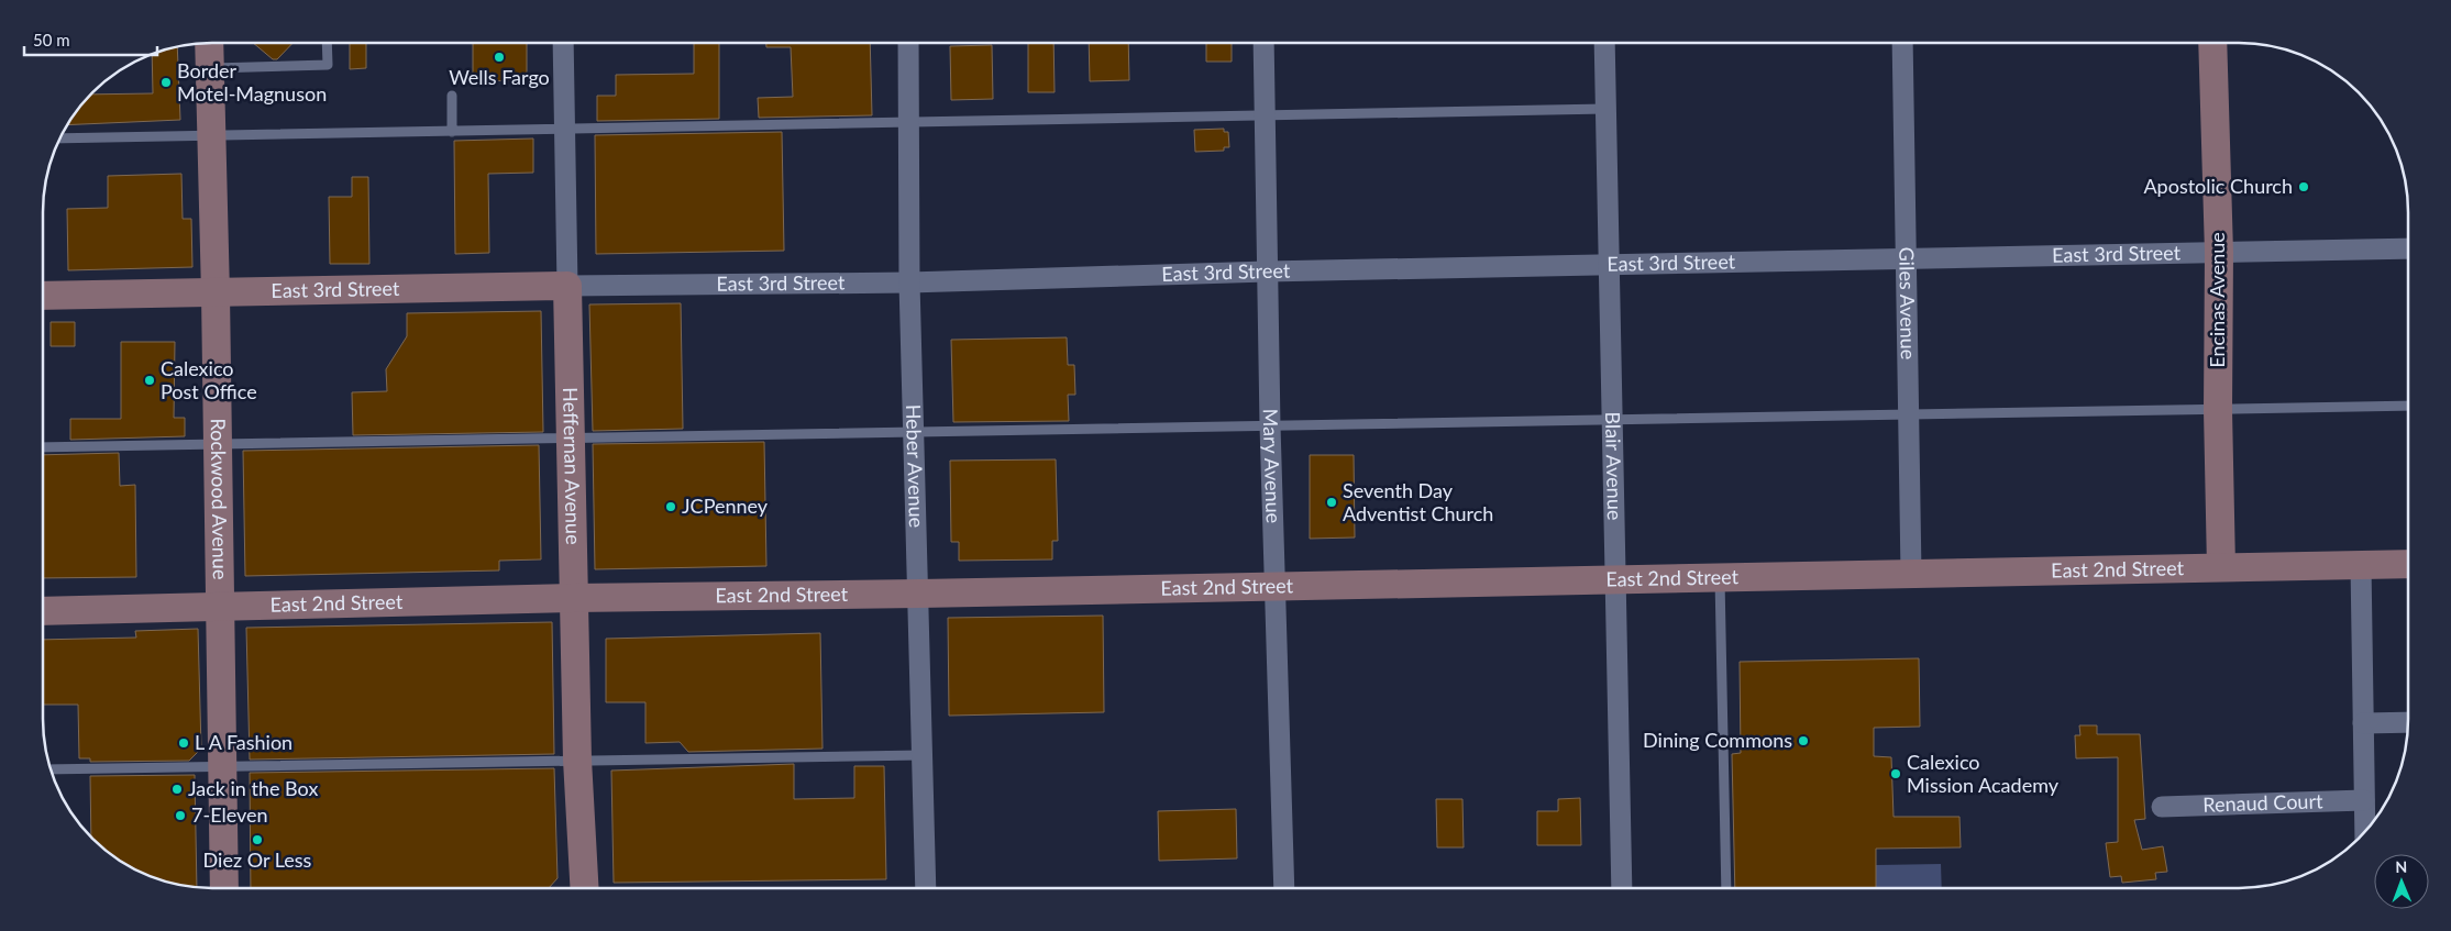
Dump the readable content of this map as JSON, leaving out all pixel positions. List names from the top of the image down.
{
  "streets": {
    "street": [
      "East 3rd Street",
      "Encinas Avenue",
      "Giles Avenue",
      "Heber Avenue",
      "Mary Avenue",
      "Blair Avenue",
      "Heffernan Avenue",
      "Rockwood Avenue",
      "East 2nd Street",
      "Renaud Court"
    ]
  },
  "crossings": [
    ["East 3rd Street", "Encinas Avenue"],
    ["East 3rd Street", "Giles Avenue"],
    ["East 3rd Street", "Heber Avenue"],
    ["East 3rd Street", "Mary Avenue"],
    ["East 3rd Street", "Blair Avenue"],
    ["East 3rd Street", "Heffernan Avenue"],
    ["East 3rd Street", "Rockwood Avenue"],
    ["Encinas Avenue", "East 2nd Street"],
    ["Giles Avenue", "East 2nd Street"],
    ["Heber Avenue", "East 2nd Street"],
    ["Mary Avenue", "East 2nd Street"],
    ["Blair Avenue", "East 2nd Street"],
    ["Heffernan Avenue", "East 2nd Street"],
    ["Rockwood Avenue", "East 2nd Street"]
  ],
  "places": [
    "Wells Fargo",
    "Border Motel-Magnuson",
    "Apostolic Church",
    "Calexico Post Office",
    "Seventh Day Adventist Church",
    "JCPenney",
    "Dining Commons",
    "L A Fashion",
    "Calexico Mission Academy",
    "Jack in the Box",
    "7-Eleven",
    "Diez Or Less"
  ],
  "scale_bar": "50 m",
  "north": "top"
}
